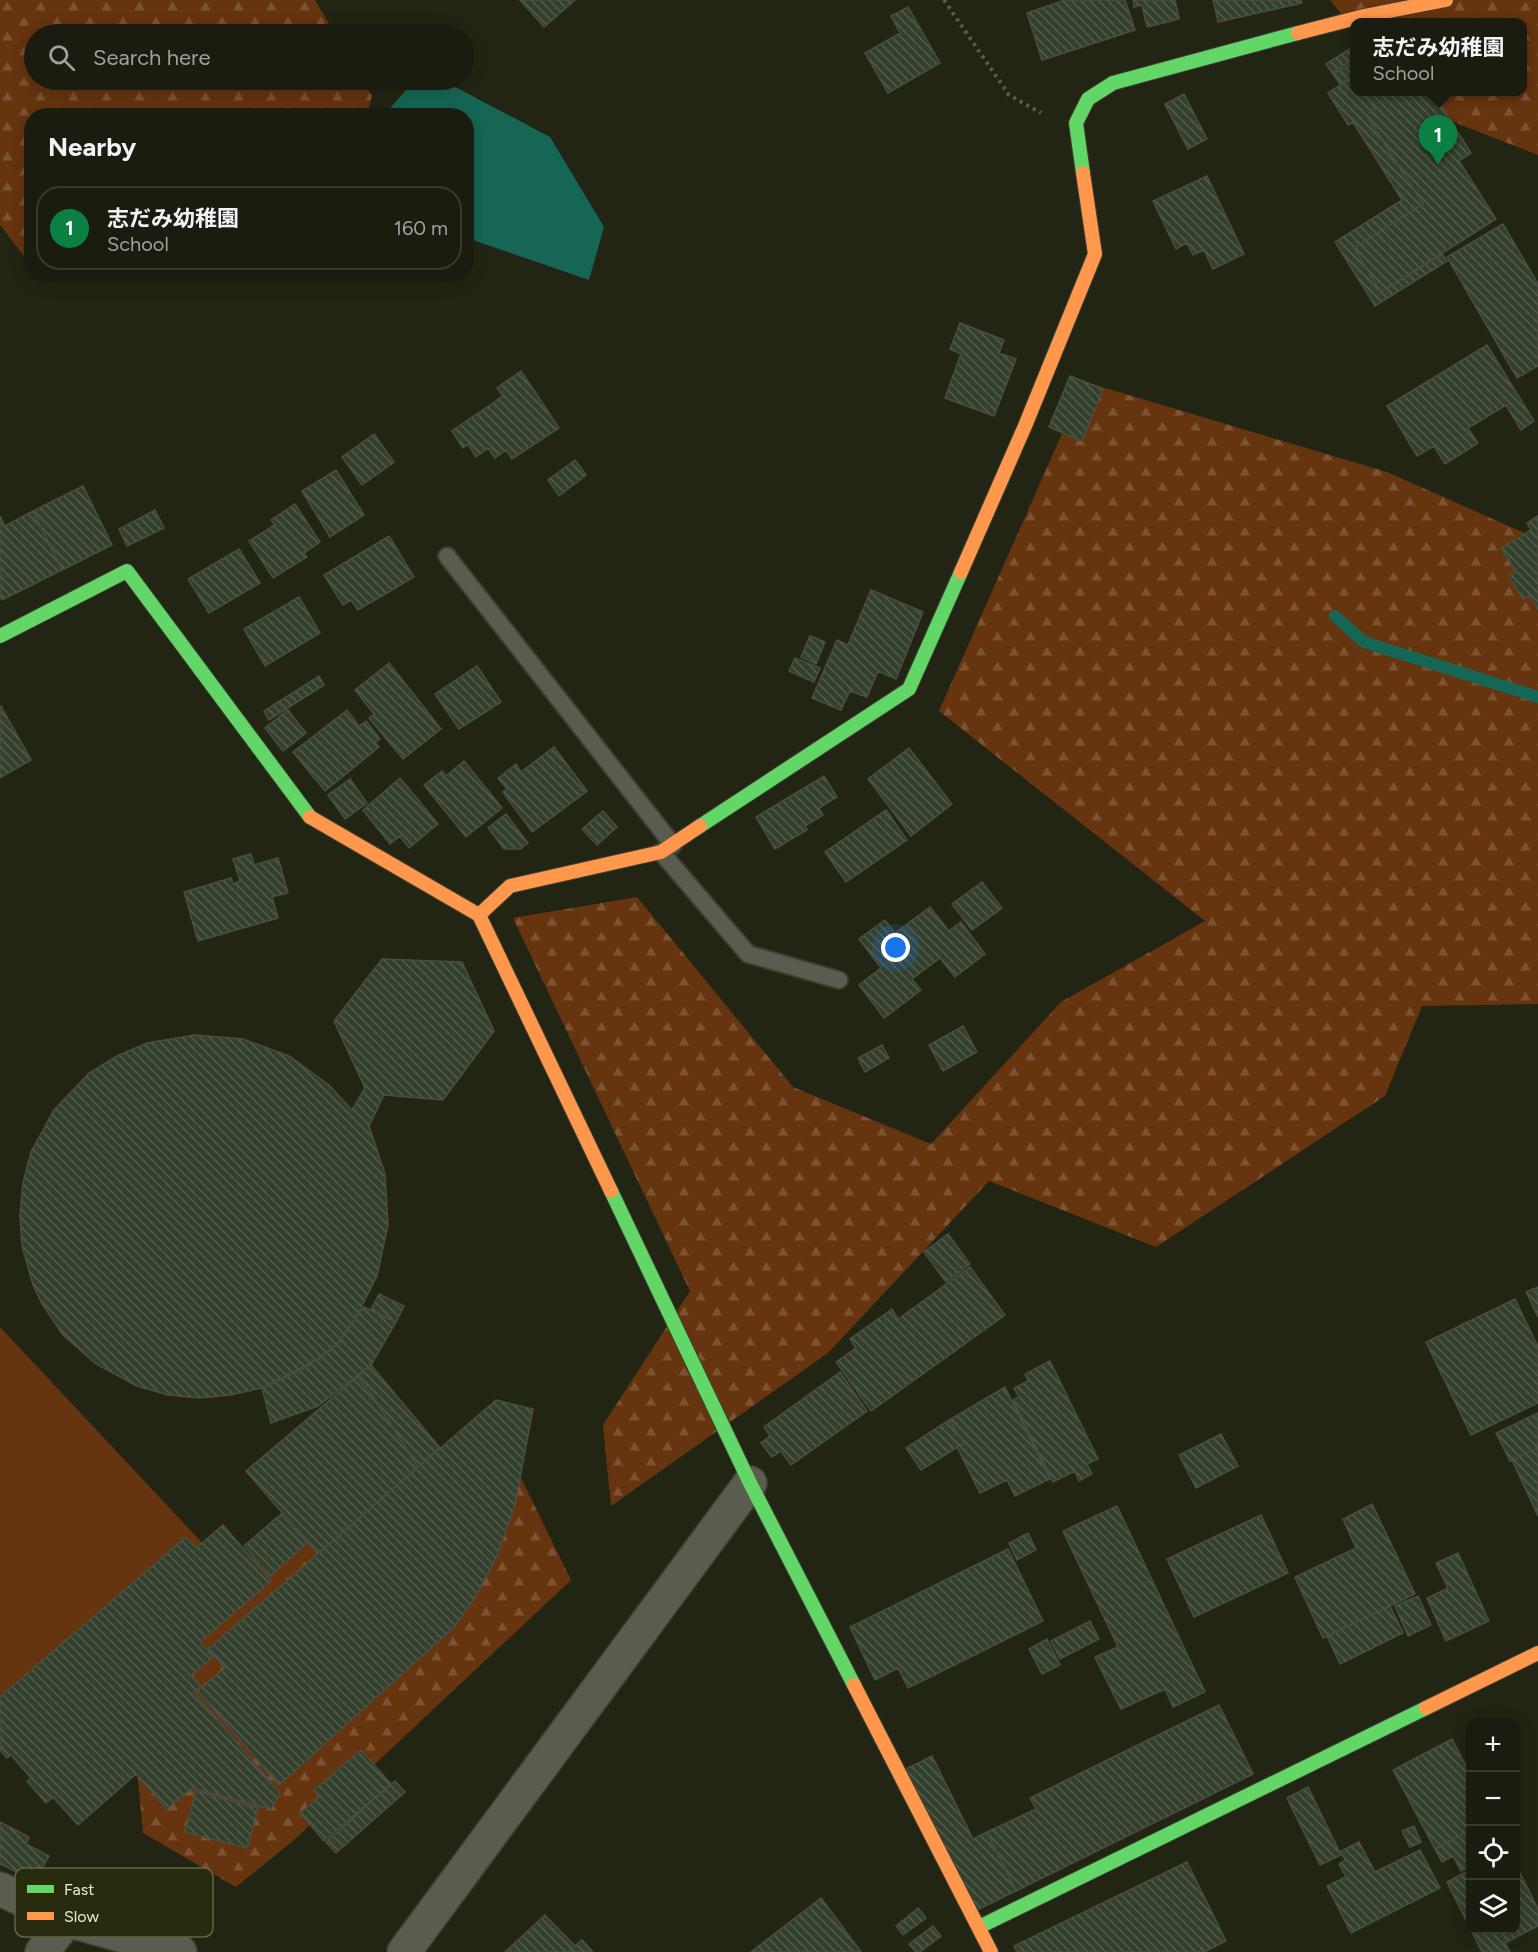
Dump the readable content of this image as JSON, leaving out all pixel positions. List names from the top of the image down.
{
  "legend": ["Fast", "Slow"],
  "page": {
    "popup": ["志だみ幼稚園", "School"],
    "search": "Search here",
    "heading": "Nearby",
    "pins": "1",
    "list": [
      {
        "mark": "1",
        "name": "志だみ幼稚園",
        "note": "School",
        "value": "160 m"
      }
    ],
    "map_buttons": ["+", "−"]
  }
}
